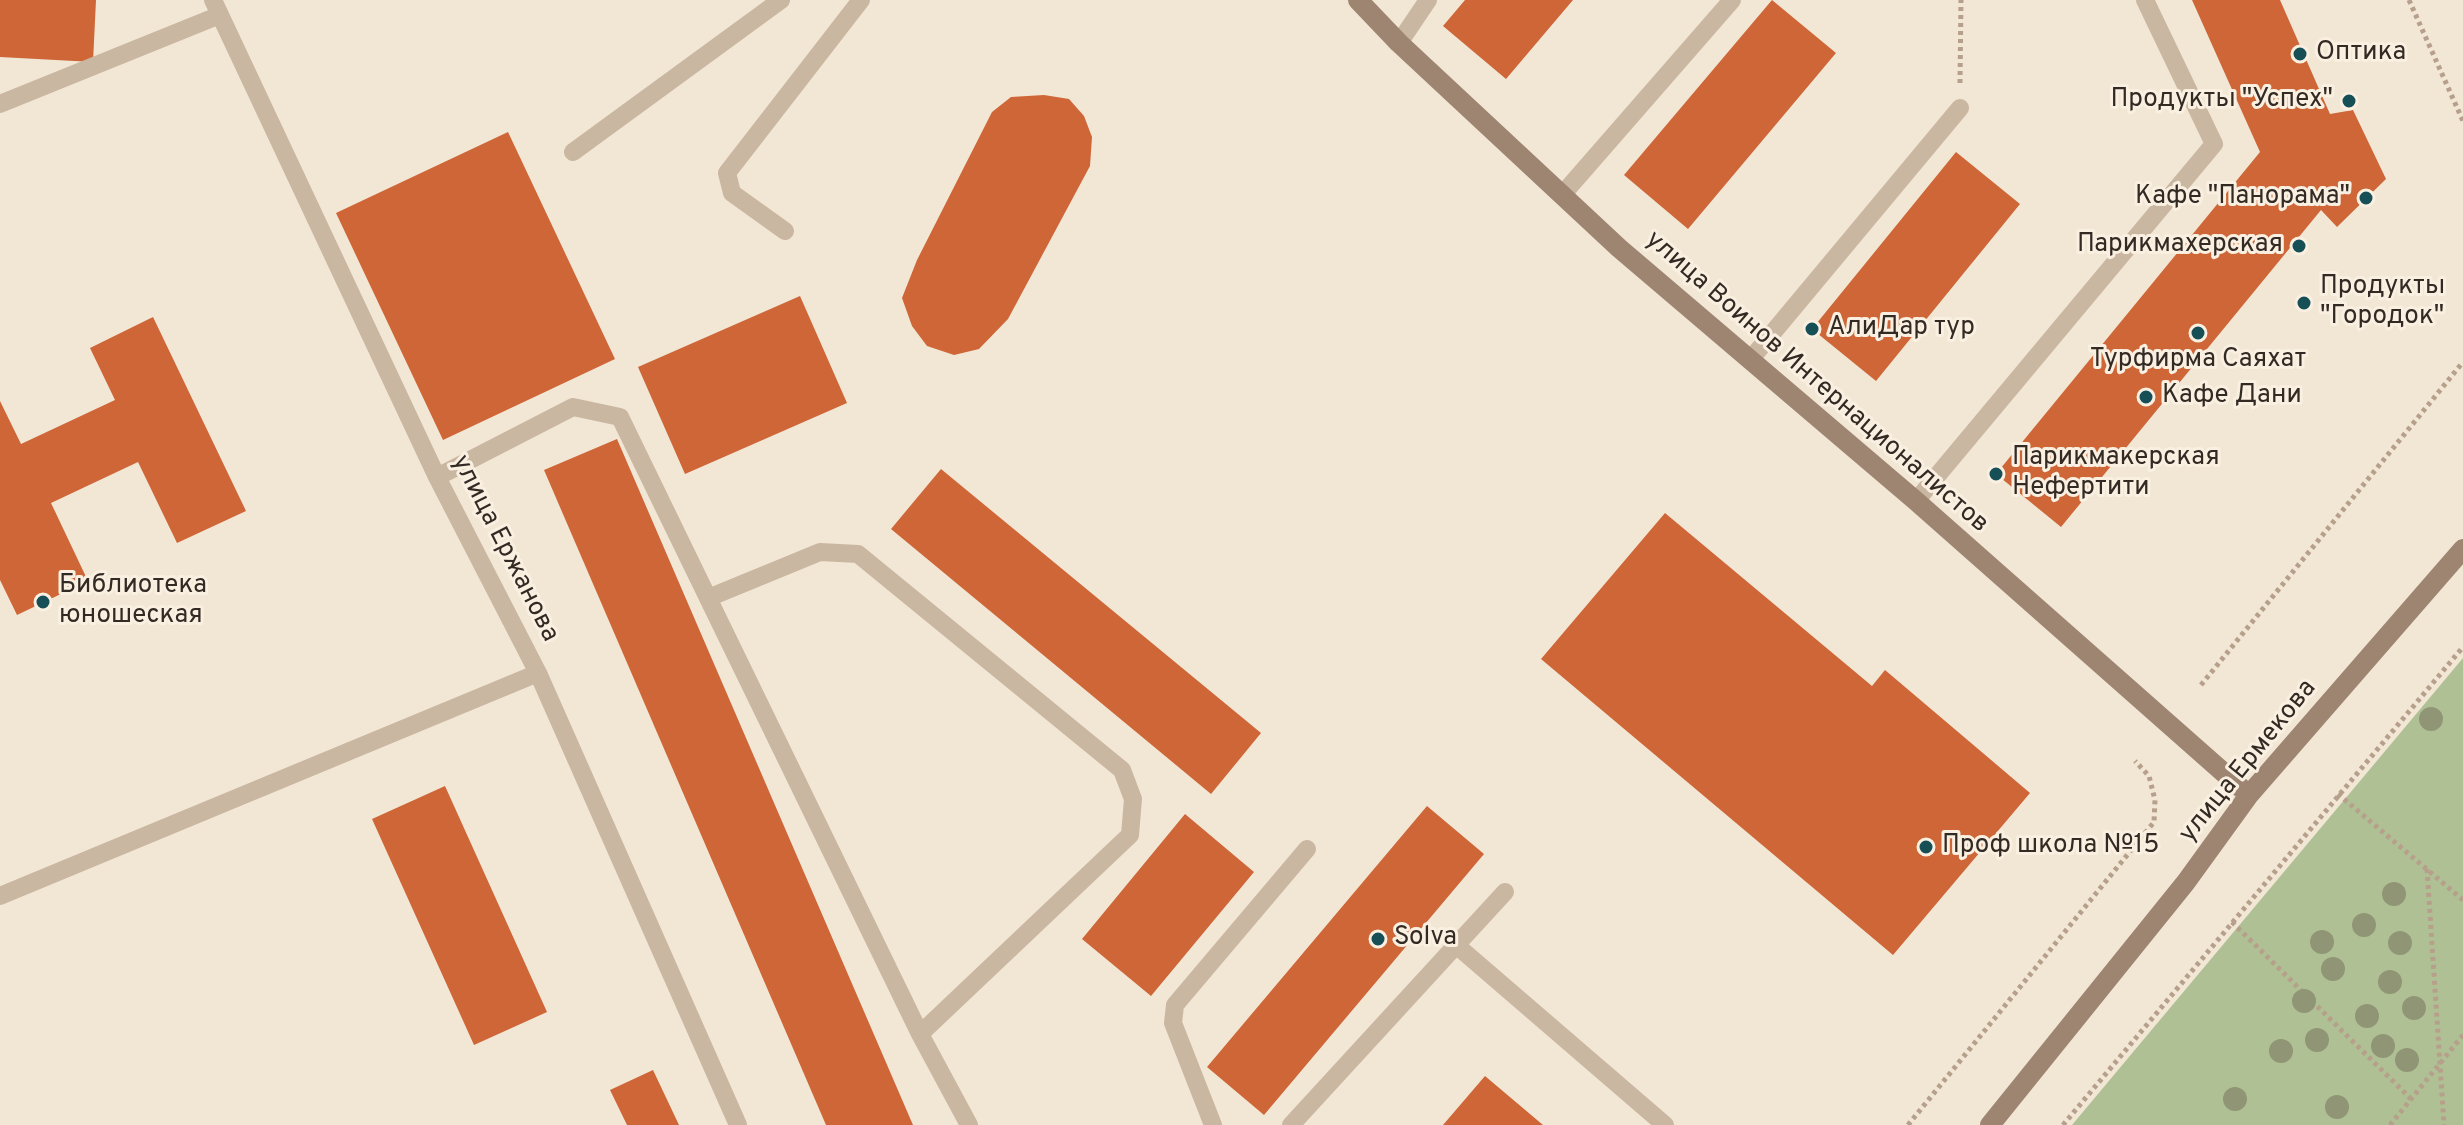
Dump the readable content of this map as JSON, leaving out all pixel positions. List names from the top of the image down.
{
  "streets": {
    "main road": ["улица Воинов Интернационалистов", "улица Ермекова"],
    "lane": ["улица Ержанова"]
  },
  "crossings": [
    ["улица Воинов Интернационалистов", "улица Ермекова"]
  ],
  "places": [
    "Оптика",
    "Продукты \"Успех\"",
    "Кафе \"Панорама\"",
    "Парикмахерская",
    "Продукты \"Городок\"",
    "АлиДар тур",
    "Турфирма Саяхат",
    "Кафе Дани",
    "Парикмакерская Нефертити",
    "Библиотека юношеская",
    "Проф школа №15",
    "Solva"
  ]
}
